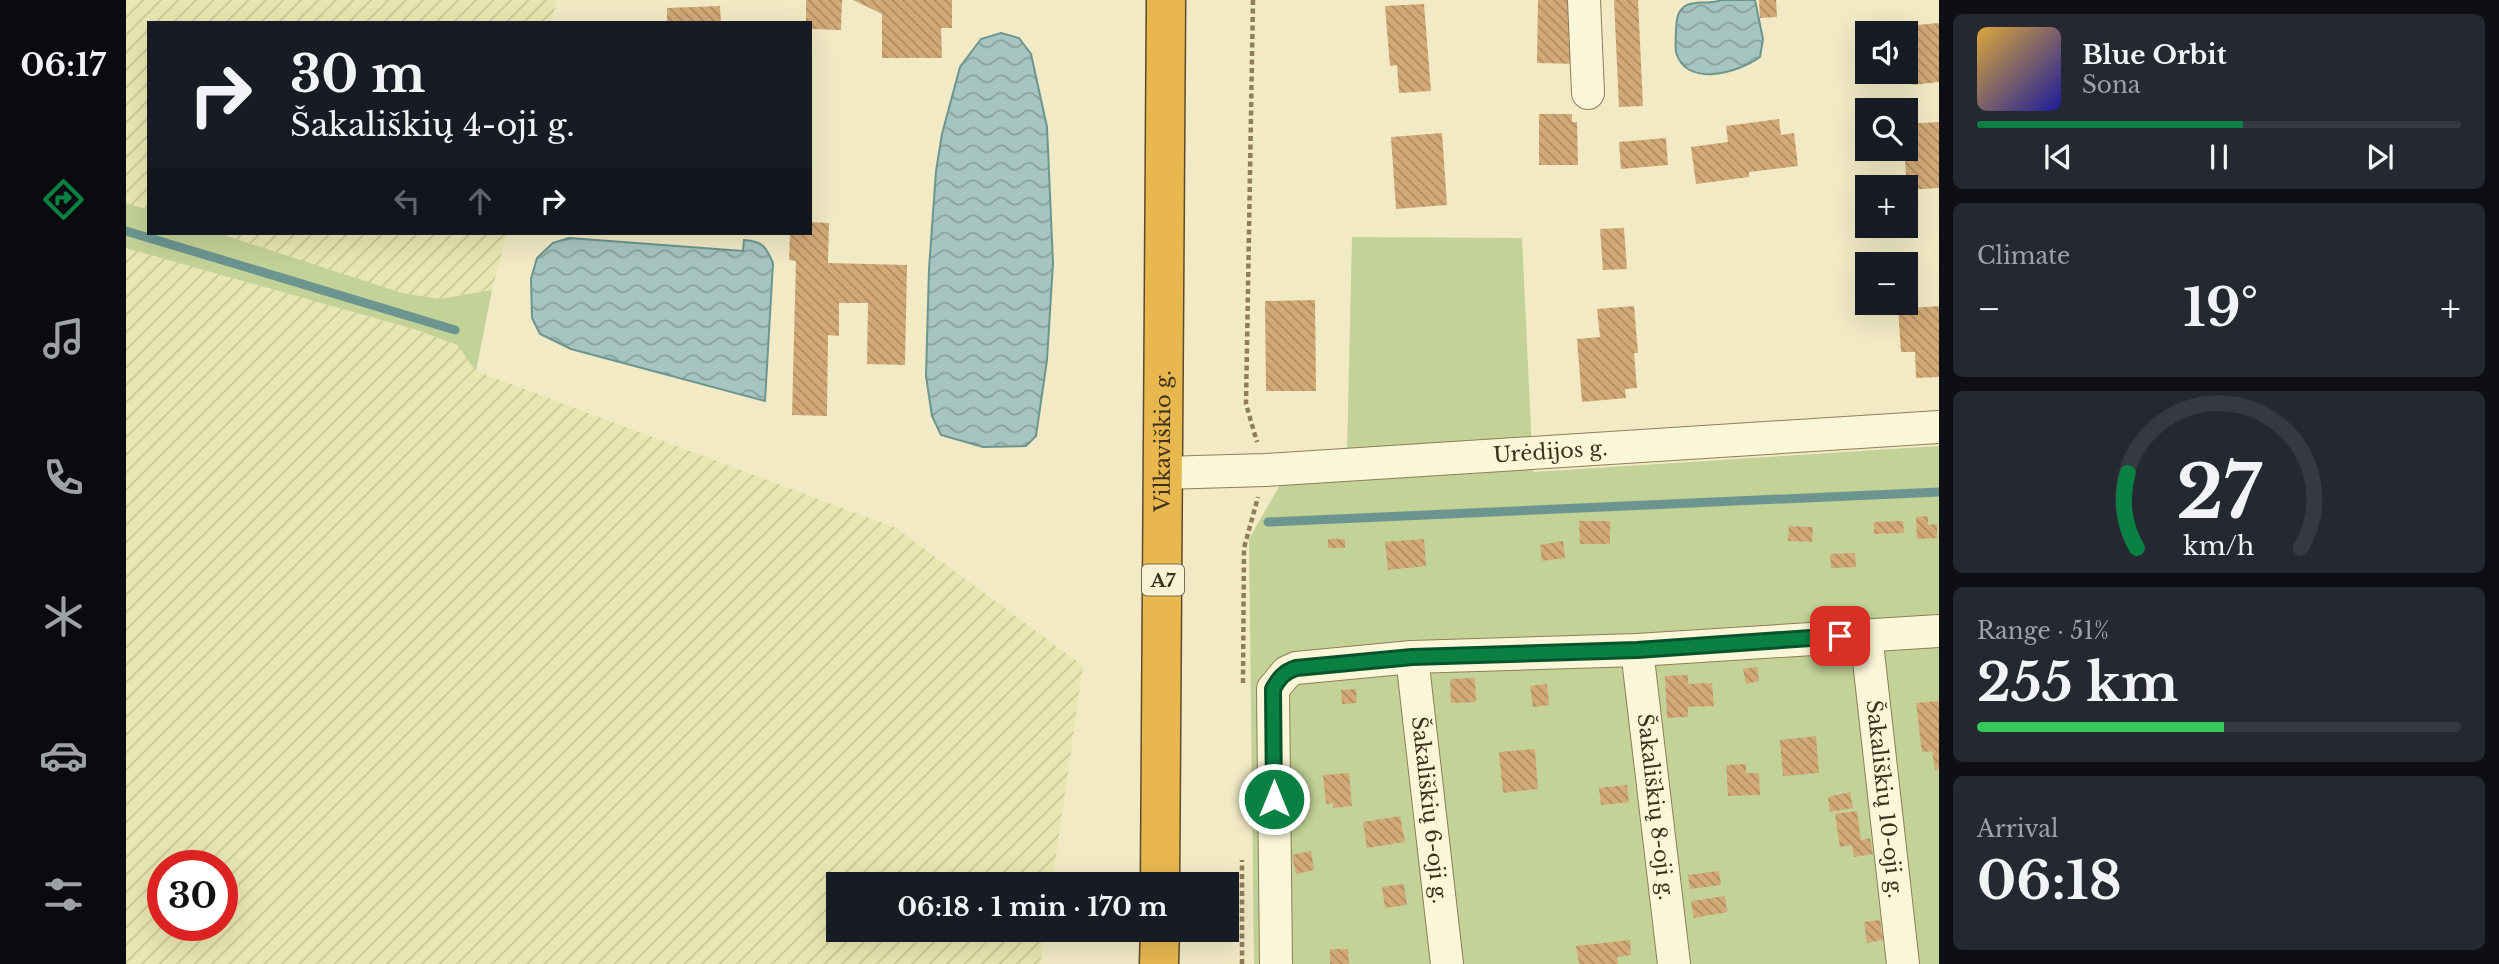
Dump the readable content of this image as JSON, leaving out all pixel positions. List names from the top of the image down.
{
  "streets": {
    "highway": ["Vilkaviškio g.", "A7"],
    "street": [
      "Urėdijos g.",
      "Šakališkių 10-oji g.",
      "Šakališkių 8-oji g.",
      "Šakališkių 6-oji g."
    ]
  },
  "crossings": [
    ["Vilkaviškio g.", "Urėdijos g."]
  ],
  "page": {
    "tabs": "06:17",
    "map_buttons": ["+", "−"],
    "turn": ["30 m", "Šakališkių 4-oji g."],
    "song": ["Blue Orbit", "Sona"],
    "tile": [
      "Climate",
      ["Range · 51%", "255 km"],
      ["Arrival", "06:18"]
    ],
    "heat": ["−", "19°", "+"],
    "limit": "30",
    "trip": "06:18 · 1 min · 170 m",
    "gauge": ["27", "km/h"]
  }
}
